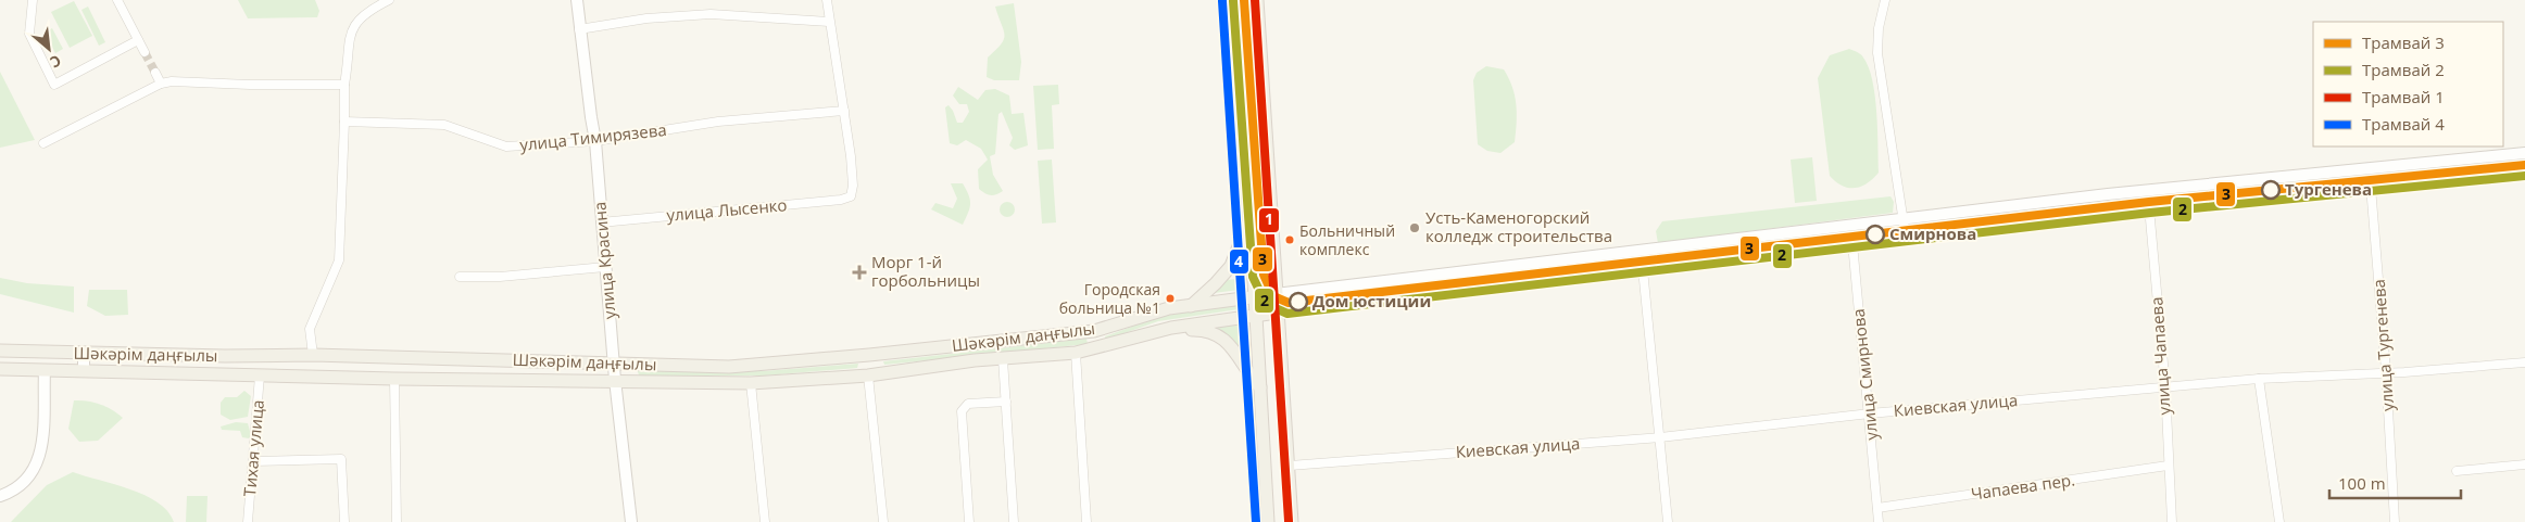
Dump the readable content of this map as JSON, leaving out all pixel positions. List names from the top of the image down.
{
  "streets": {
    "main road": [
      "улица Красина",
      "Шәкәрім даңғылы",
      "улица Тургенева",
      "улица Чапаева",
      "улица Смирнова"
    ],
    "street": [
      "улица Тимирязева",
      "улица Лысенко",
      "Киевская улица",
      "Тихая улица",
      "Чапаева пер."
    ]
  },
  "crossings": [
    ["улица Тимирязева", "улица Лысенко"],
    ["улица Тимирязева", "улица Красина"],
    ["улица Лысенко", "улица Красина"],
    ["улица Красина", "Шәкәрім даңғылы"],
    ["Шәкәрім даңғылы", "улица Тургенева"],
    ["Шәкәрім даңғылы", "улица Чапаева"],
    ["Шәкәрім даңғылы", "улица Смирнова"],
    ["Шәкәрім даңғылы", "Тихая улица"],
    ["улица Тургенева", "Киевская улица"],
    ["улица Чапаева", "Киевская улица"],
    ["улица Чапаева", "Чапаева пер."],
    ["улица Смирнова", "Киевская улица"],
    ["улица Смирнова", "Чапаева пер."]
  ],
  "places": {
    "other": [
      "Тургенева",
      "Усть-Каменогорский колледж строительства",
      "Смирнова",
      "Больничный комплекс",
      "Городская больница №1",
      "Дом юстиции"
    ],
    "health": ["Морг 1-й горбольницы"]
  },
  "lines": [
    "tram line 3",
    "tram line 1",
    "tram line 2",
    "tram line 4"
  ],
  "legend": [
    "Трамвай 3",
    "Трамвай 2",
    "Трамвай 1",
    "Трамвай 4"
  ],
  "scale_bar": "100 m",
  "north": "bottom right"
}
